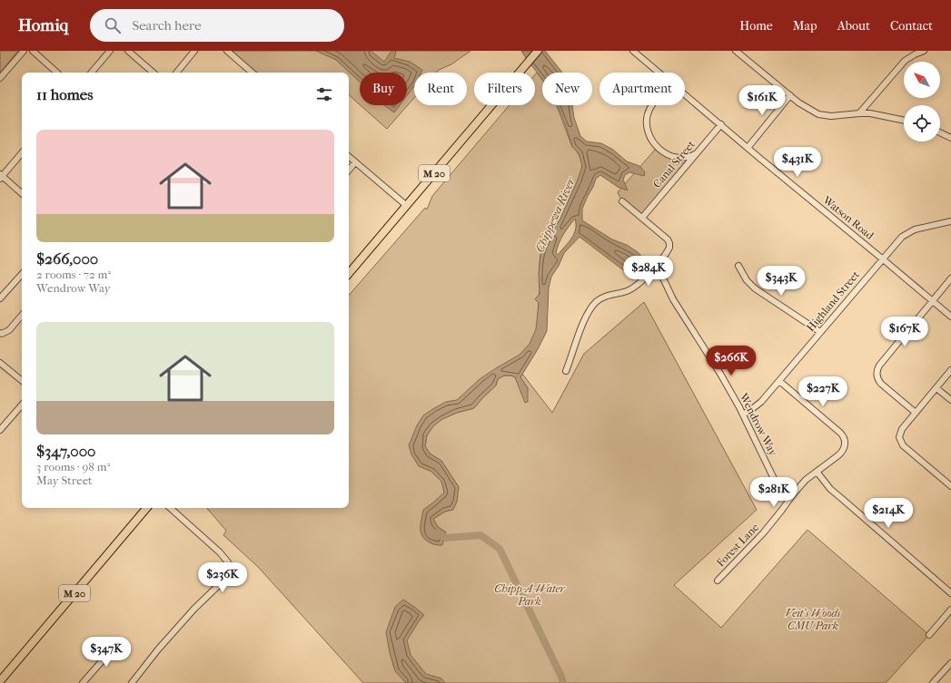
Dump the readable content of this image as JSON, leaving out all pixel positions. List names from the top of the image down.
{
  "streets": {
    "main road": ["M 20"],
    "street": [
      "Canal Street",
      "Watson Road",
      "Highland Street",
      "Wendrow Way",
      "Forest Lane"
    ]
  },
  "crossings": [
    ["Canal Street", "Watson Road"],
    ["Watson Road", "Highland Street"],
    ["Highland Street", "Wendrow Way"],
    ["Highland Street", "Forest Lane"],
    ["Wendrow Way", "Forest Lane"]
  ],
  "water": ["Chippewa River"],
  "parks": ["Chipp-A-Water Park", "Veit's Woods CMU Park"],
  "north": "top left",
  "page": {
    "header": "Homiq",
    "search": "Search here",
    "nav": [
      "Home",
      "Map",
      "About",
      "Contact"
    ],
    "chip": [
      "Buy",
      "Rent",
      "Filters",
      "New",
      "Apartment"
    ],
    "heading": "11 homes",
    "price": [
      "$161K",
      "$431K",
      "$284K",
      "$343K",
      "$167K",
      "$266K",
      "$227K",
      "$281K",
      "$214K",
      "$236K",
      "$347K"
    ],
    "list": [
      {
        "name": "$266,000",
        "note": "2 rooms · 72 m² · Wendrow Way"
      },
      {
        "name": "$347,000",
        "note": "3 rooms · 98 m² · May Street"
      }
    ]
  }
}
